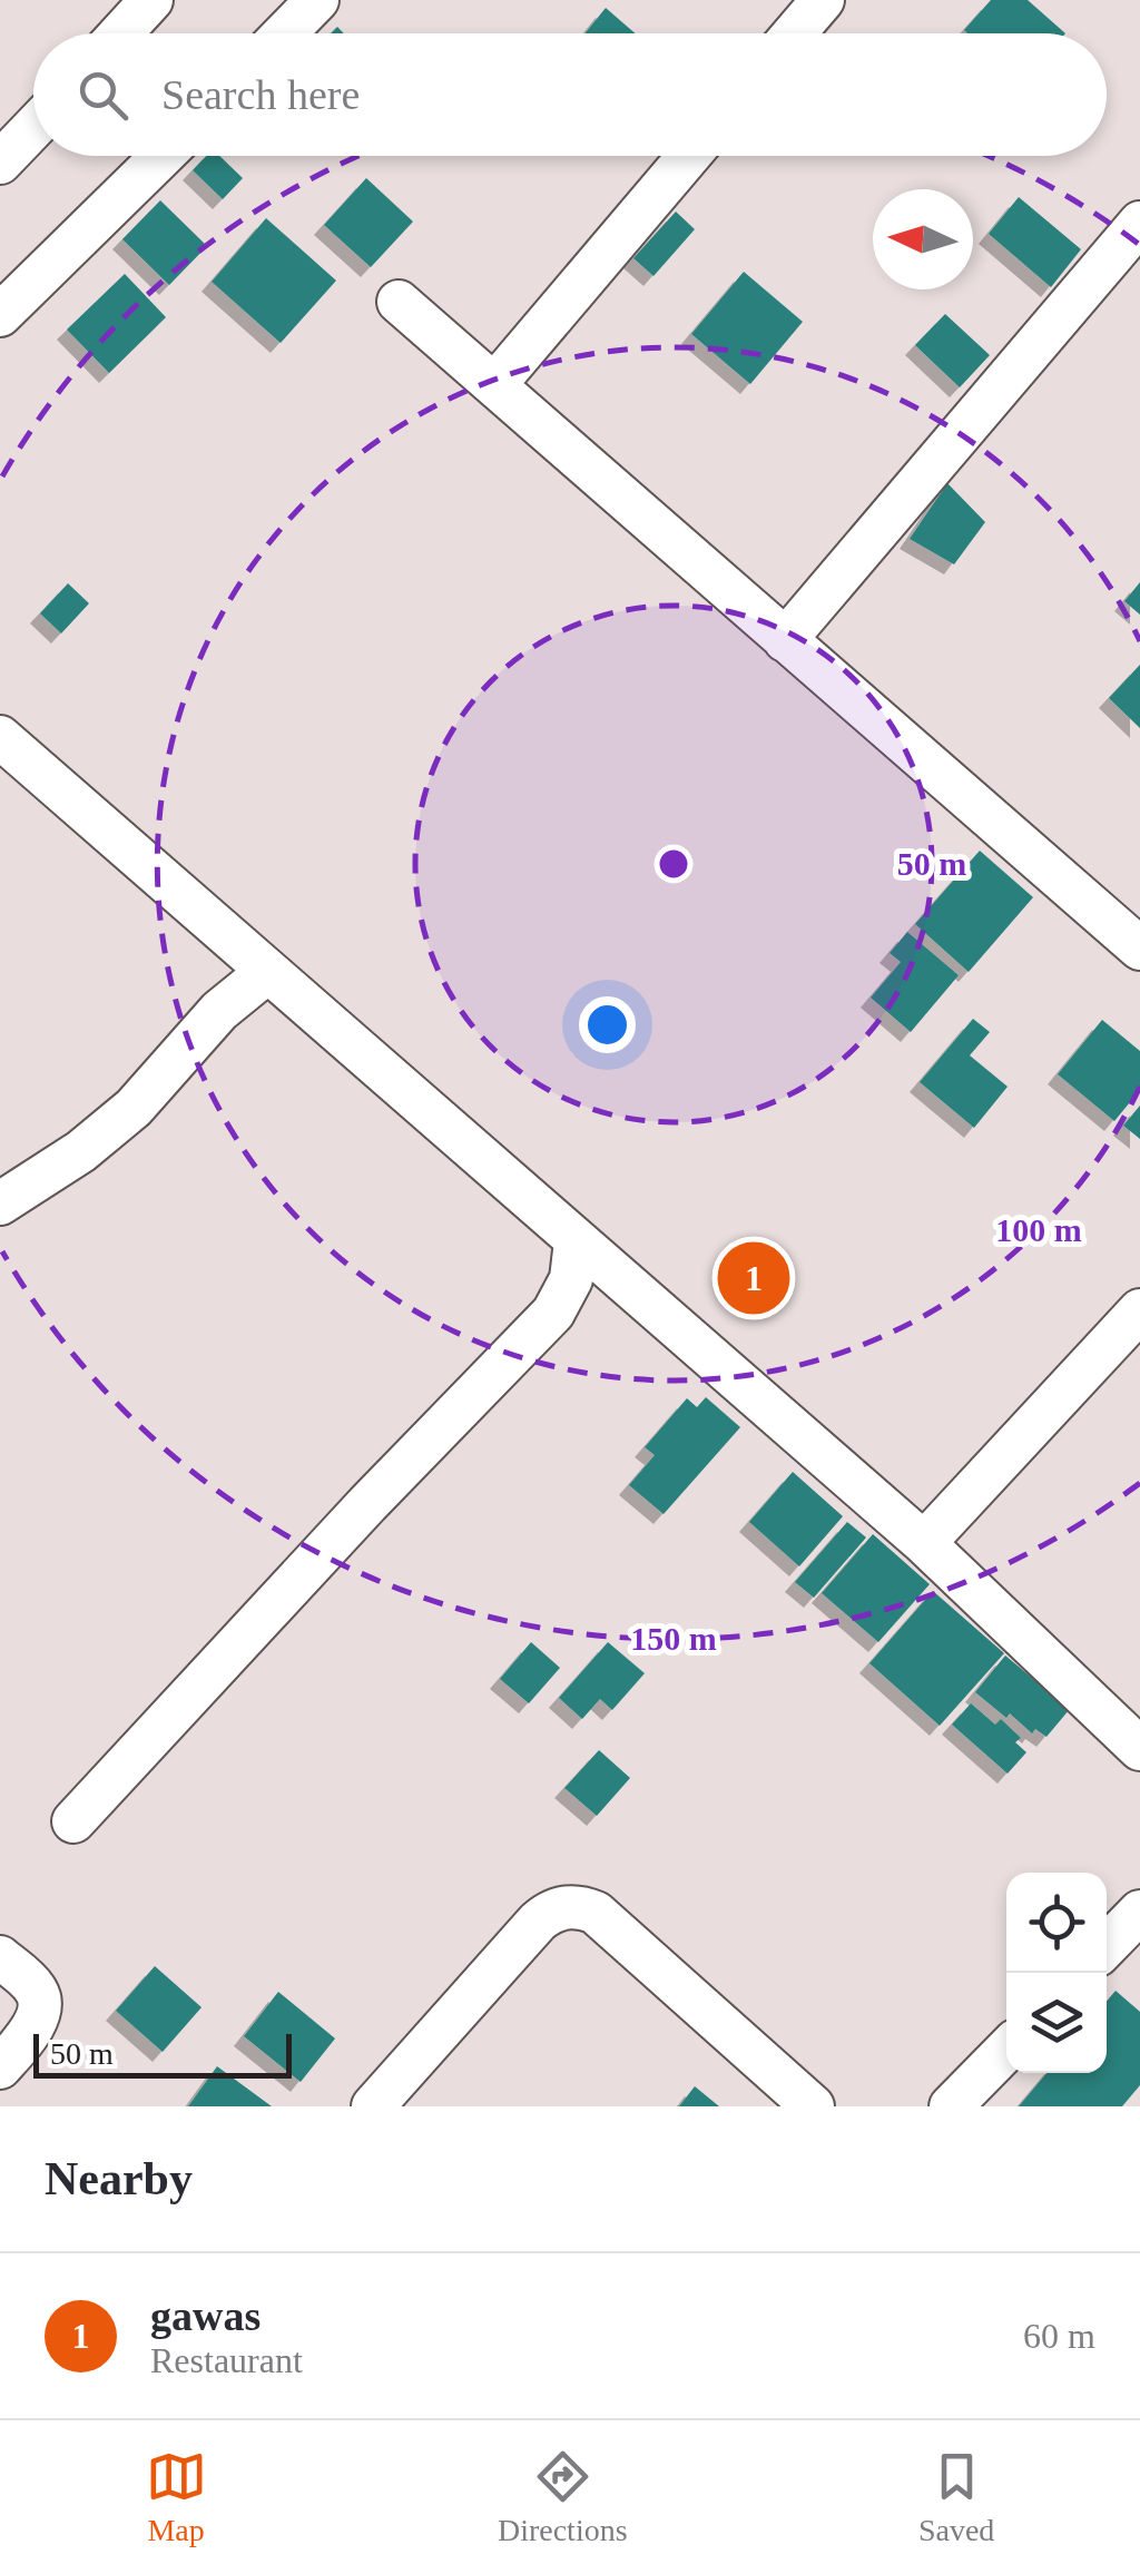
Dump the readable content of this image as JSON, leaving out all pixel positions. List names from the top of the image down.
{
  "scale_bar": "50 m",
  "north": "left",
  "page": {
    "search": "Search here",
    "pins": "1",
    "scale": "50 m",
    "heading": "Nearby",
    "list": [
      {
        "mark": "1",
        "name": "gawas",
        "note": "Restaurant",
        "value": "60 m"
      }
    ],
    "nav": ["Map", "Directions", "Saved"]
  },
  "rings": ["50 m", "100 m", "150 m"]
}
